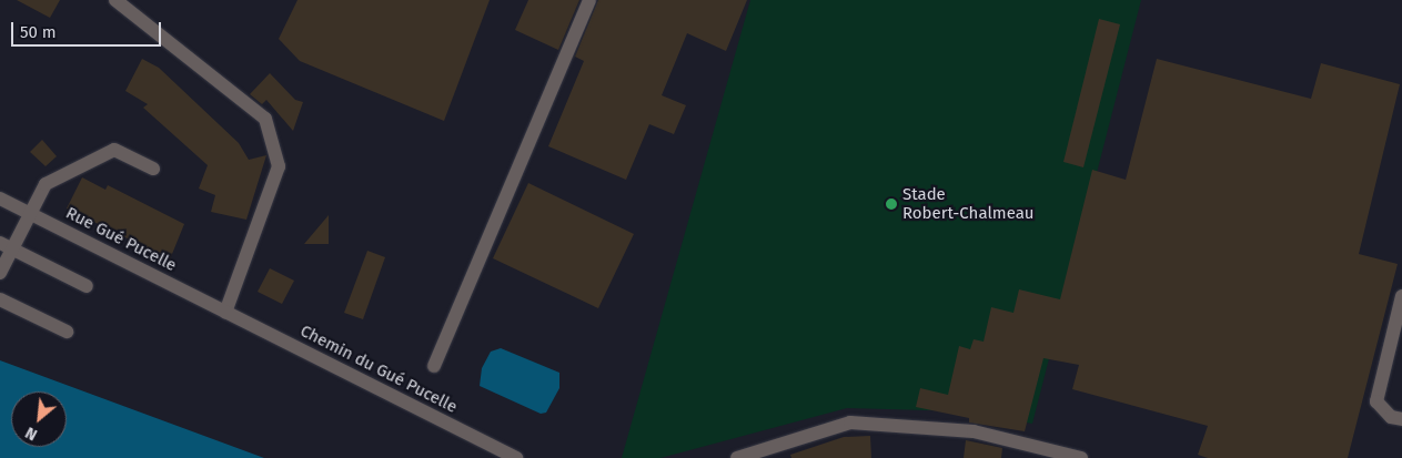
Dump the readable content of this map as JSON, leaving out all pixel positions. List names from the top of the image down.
{
  "streets": {
    "street": ["Rue Gué Pucelle", "Chemin du Gué Pucelle"]
  },
  "crossings": [
    ["Rue Gué Pucelle", "Chemin du Gué Pucelle"]
  ],
  "places": ["Stade Robert-Chalmeau"],
  "scale_bar": "50 m",
  "north": "bottom left"
}
